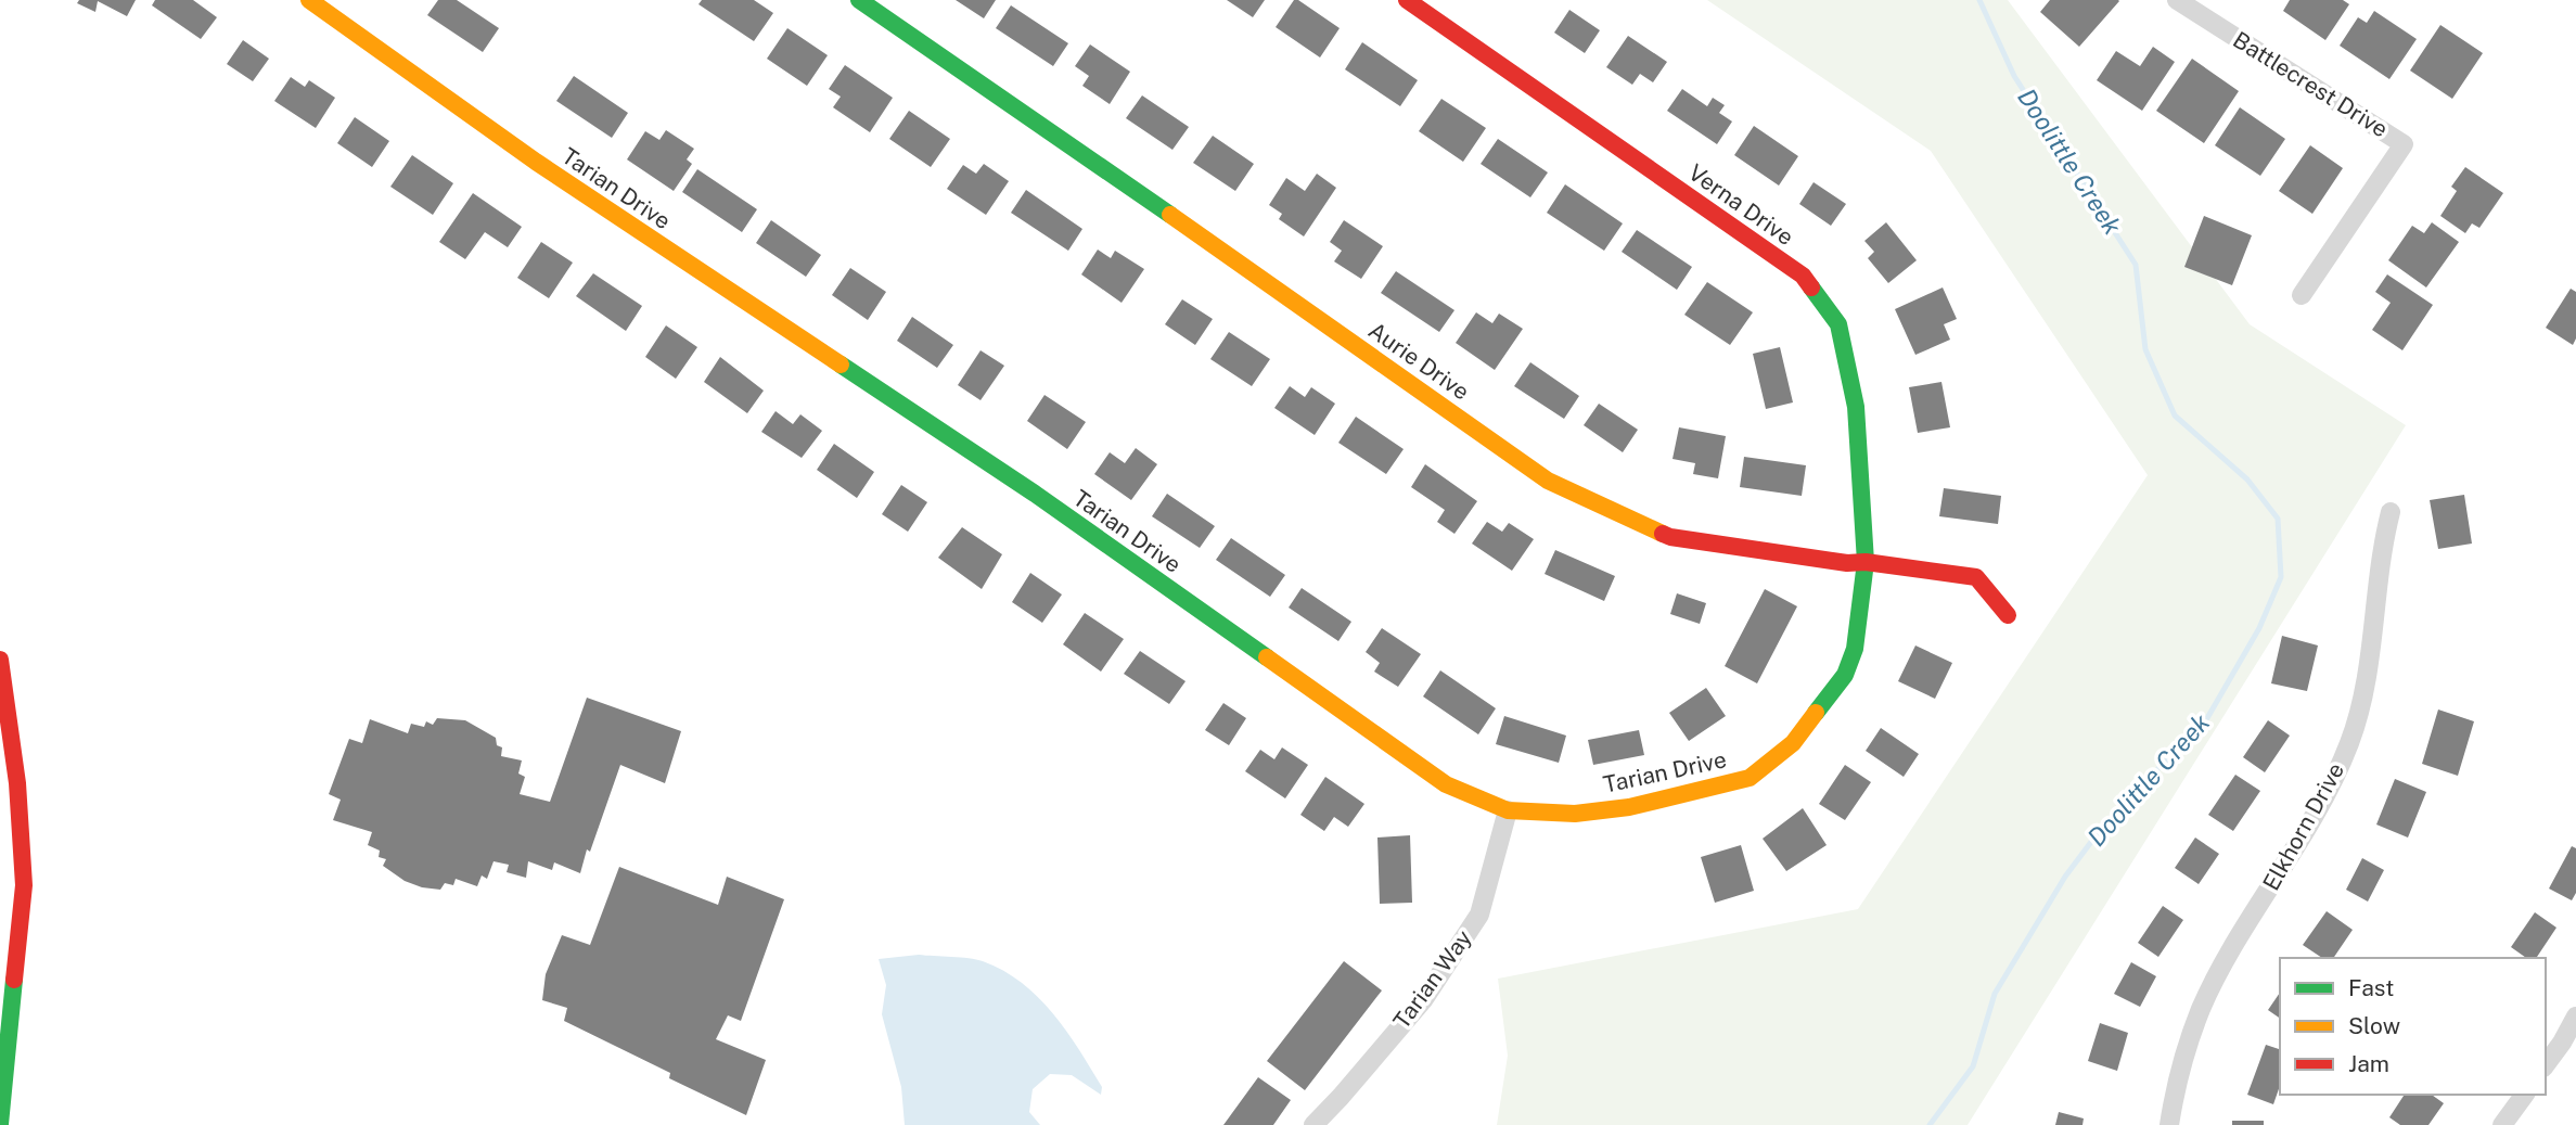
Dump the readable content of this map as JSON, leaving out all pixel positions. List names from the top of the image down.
{
  "streets": {
    "street": [
      "Battlecrest Drive",
      "Tarian Drive",
      "Verna Drive",
      "Aurie Drive",
      "Elkhorn Drive",
      "Tarian Way"
    ]
  },
  "crossings": [
    ["Tarian Drive", "Verna Drive"],
    ["Tarian Drive", "Aurie Drive"],
    ["Tarian Drive", "Tarian Way"],
    ["Verna Drive", "Aurie Drive"]
  ],
  "water": ["Doolittle Creek"],
  "legend": ["Fast", "Slow", "Jam"]
}
